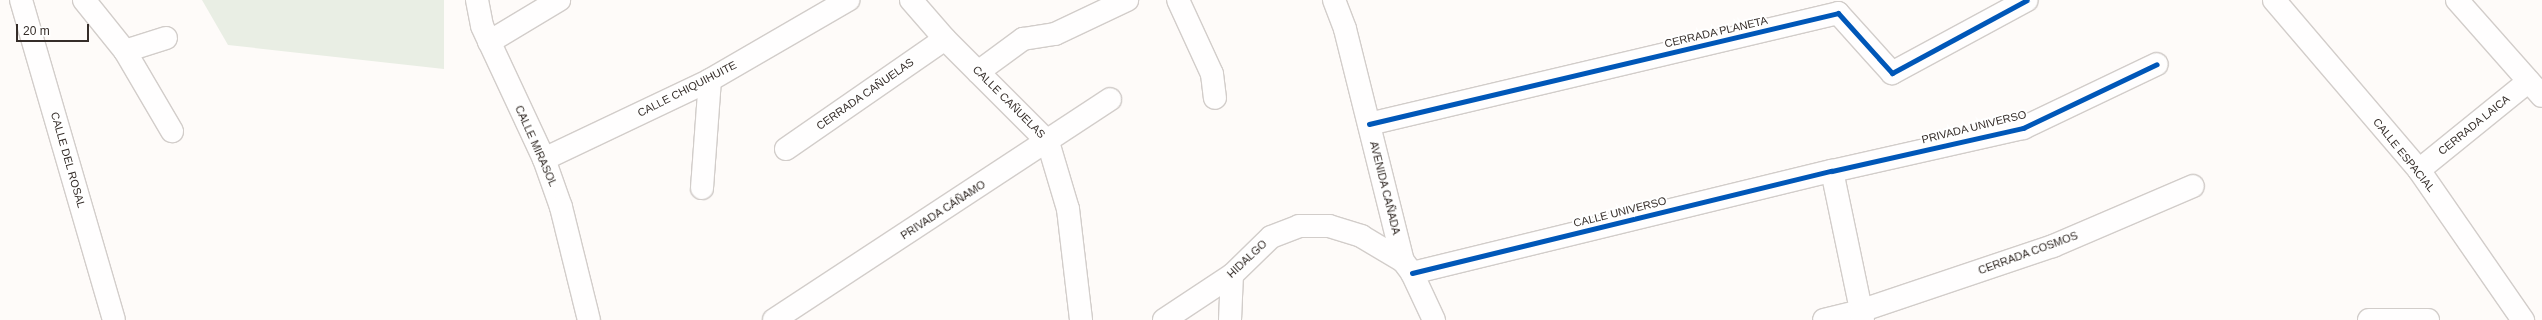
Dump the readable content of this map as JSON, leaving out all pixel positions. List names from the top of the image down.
{
  "streets": {
    "street": [
      "CERRADA PLANETA",
      "CALLE CHIQUIHUITE",
      "CERRADA CAÑUELAS",
      "CALLE CAÑUELAS",
      "CERRADA LAICA",
      "PRIVADA UNIVERSO",
      "CALLE MIRASOL",
      "CALLE ESPACIAL",
      "CALLE DEL ROSAL",
      "AVENIDA CAÑADA",
      "PRIVADA CÁÑAMO",
      "CALLE UNIVERSO",
      "CERRADA COSMOS",
      "HIDALGO"
    ]
  },
  "crossings": [
    ["CERRADA PLANETA", "AVENIDA CAÑADA"],
    ["CALLE CHIQUIHUITE", "CALLE MIRASOL"],
    ["CERRADA CAÑUELAS", "CALLE CAÑUELAS"],
    ["CALLE CAÑUELAS", "PRIVADA CÁÑAMO"],
    ["CERRADA LAICA", "CALLE ESPACIAL"],
    ["PRIVADA UNIVERSO", "CALLE UNIVERSO"],
    ["AVENIDA CAÑADA", "CALLE UNIVERSO"],
    ["AVENIDA CAÑADA", "HIDALGO"],
    ["CALLE UNIVERSO", "HIDALGO"]
  ],
  "scale_bar": "20 m"
}
